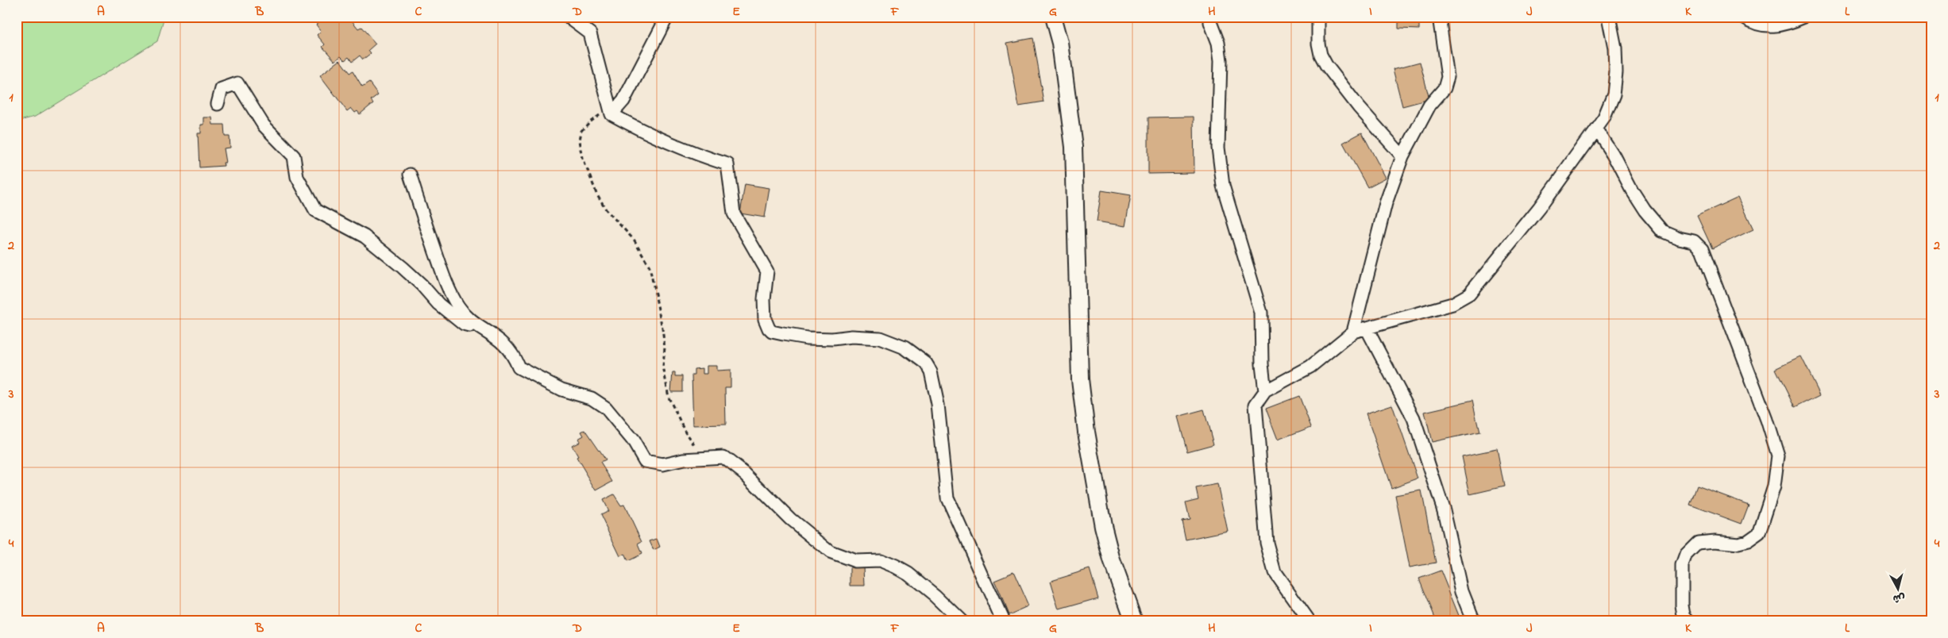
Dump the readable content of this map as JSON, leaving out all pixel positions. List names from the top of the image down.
{
  "north": "bottom",
  "grid": {
    "columns": [
      "A",
      "B",
      "C",
      "D",
      "E",
      "F",
      "G",
      "H",
      "I",
      "J",
      "K",
      "L"
    ],
    "rows": [
      "1",
      "2",
      "3",
      "4"
    ]
  }
}
